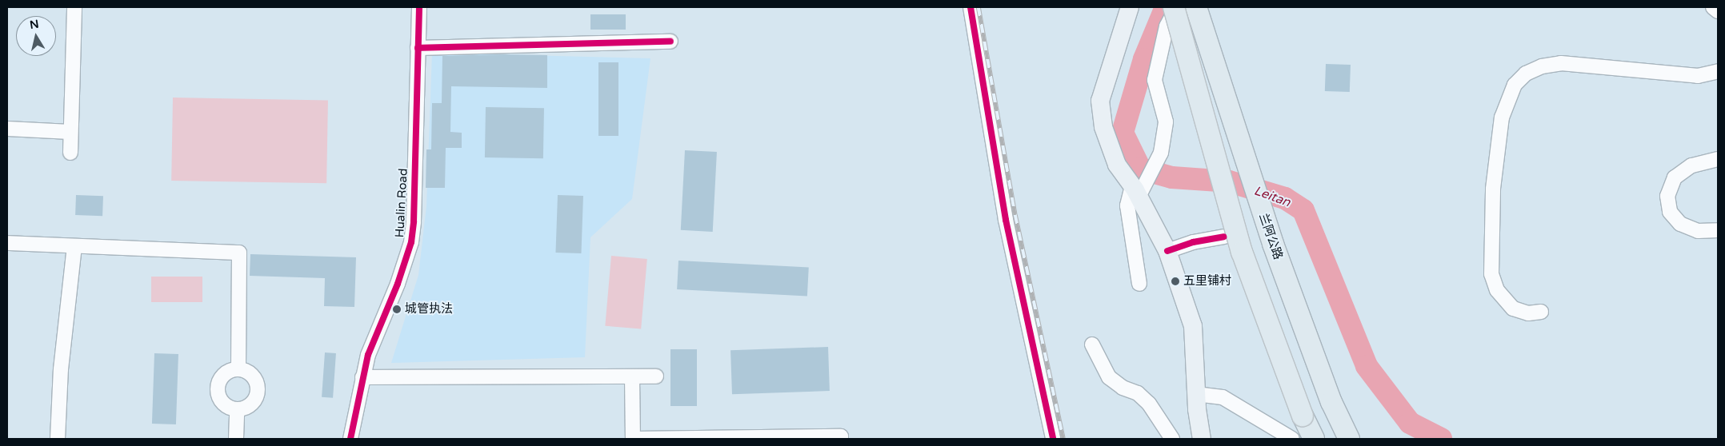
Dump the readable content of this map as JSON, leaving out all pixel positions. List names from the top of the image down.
{
  "streets": {
    "highway": ["兰阿公路"],
    "street": ["Hualin Road"]
  },
  "water": ["Leitan"],
  "places": ["五里铺村", "城管执法"],
  "north": "top"
}
